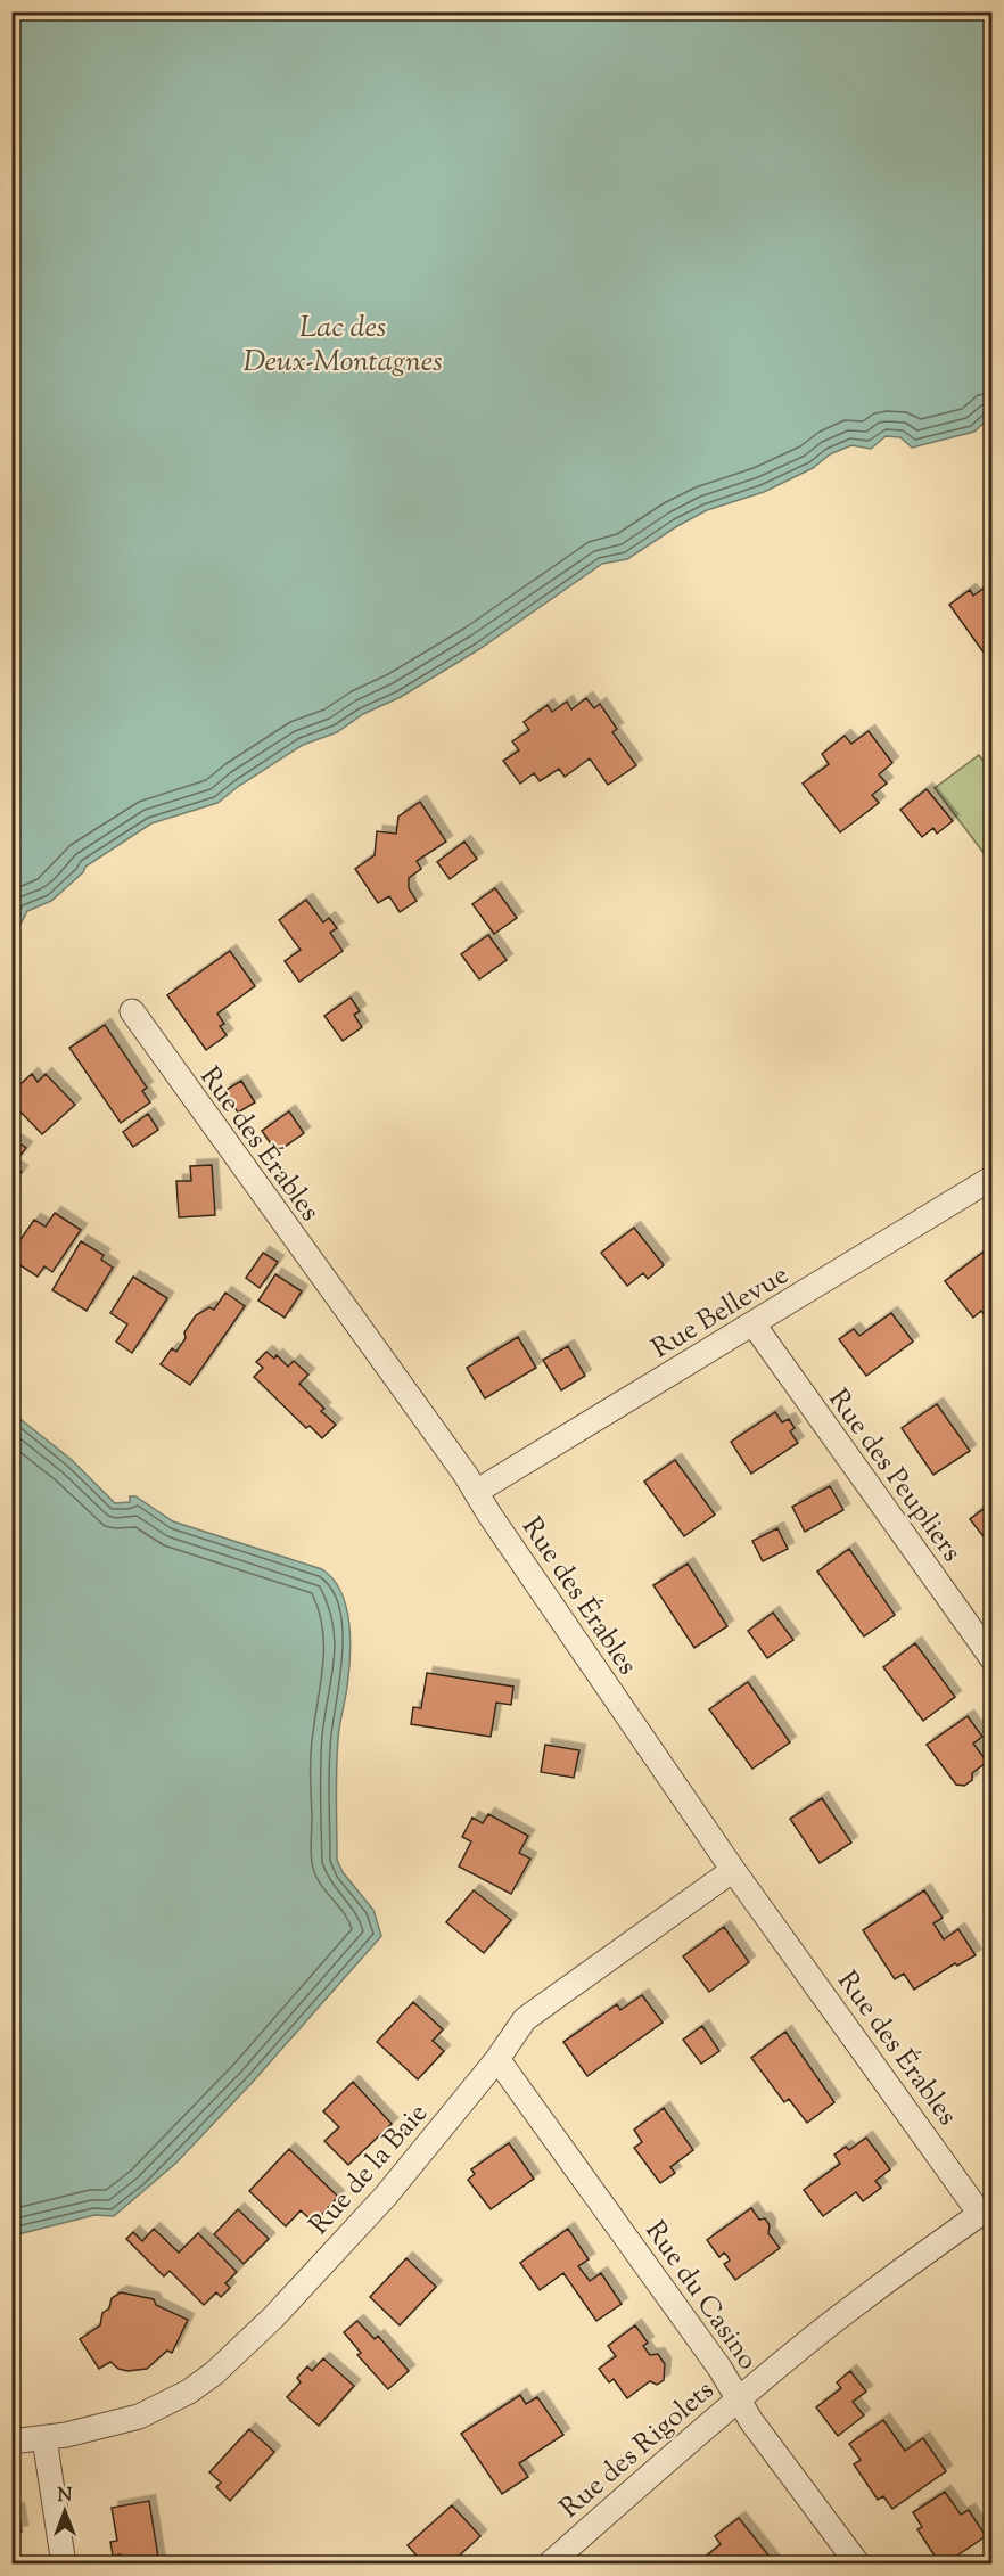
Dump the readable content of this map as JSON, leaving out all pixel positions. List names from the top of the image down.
{
  "streets": {
    "street": [
      "Rue des Érables",
      "Rue Bellevue",
      "Rue des Peupliers",
      "Rue de la Baie",
      "Rue du Casino",
      "Rue des Rigolets"
    ]
  },
  "crossings": [
    ["Rue des Érables", "Rue Bellevue"],
    ["Rue des Érables", "Rue de la Baie"],
    ["Rue des Érables", "Rue des Rigolets"],
    ["Rue Bellevue", "Rue des Peupliers"],
    ["Rue de la Baie", "Rue du Casino"],
    ["Rue du Casino", "Rue des Rigolets"]
  ],
  "water": ["Lac des Deux-Montagnes"],
  "north": "top"
}
